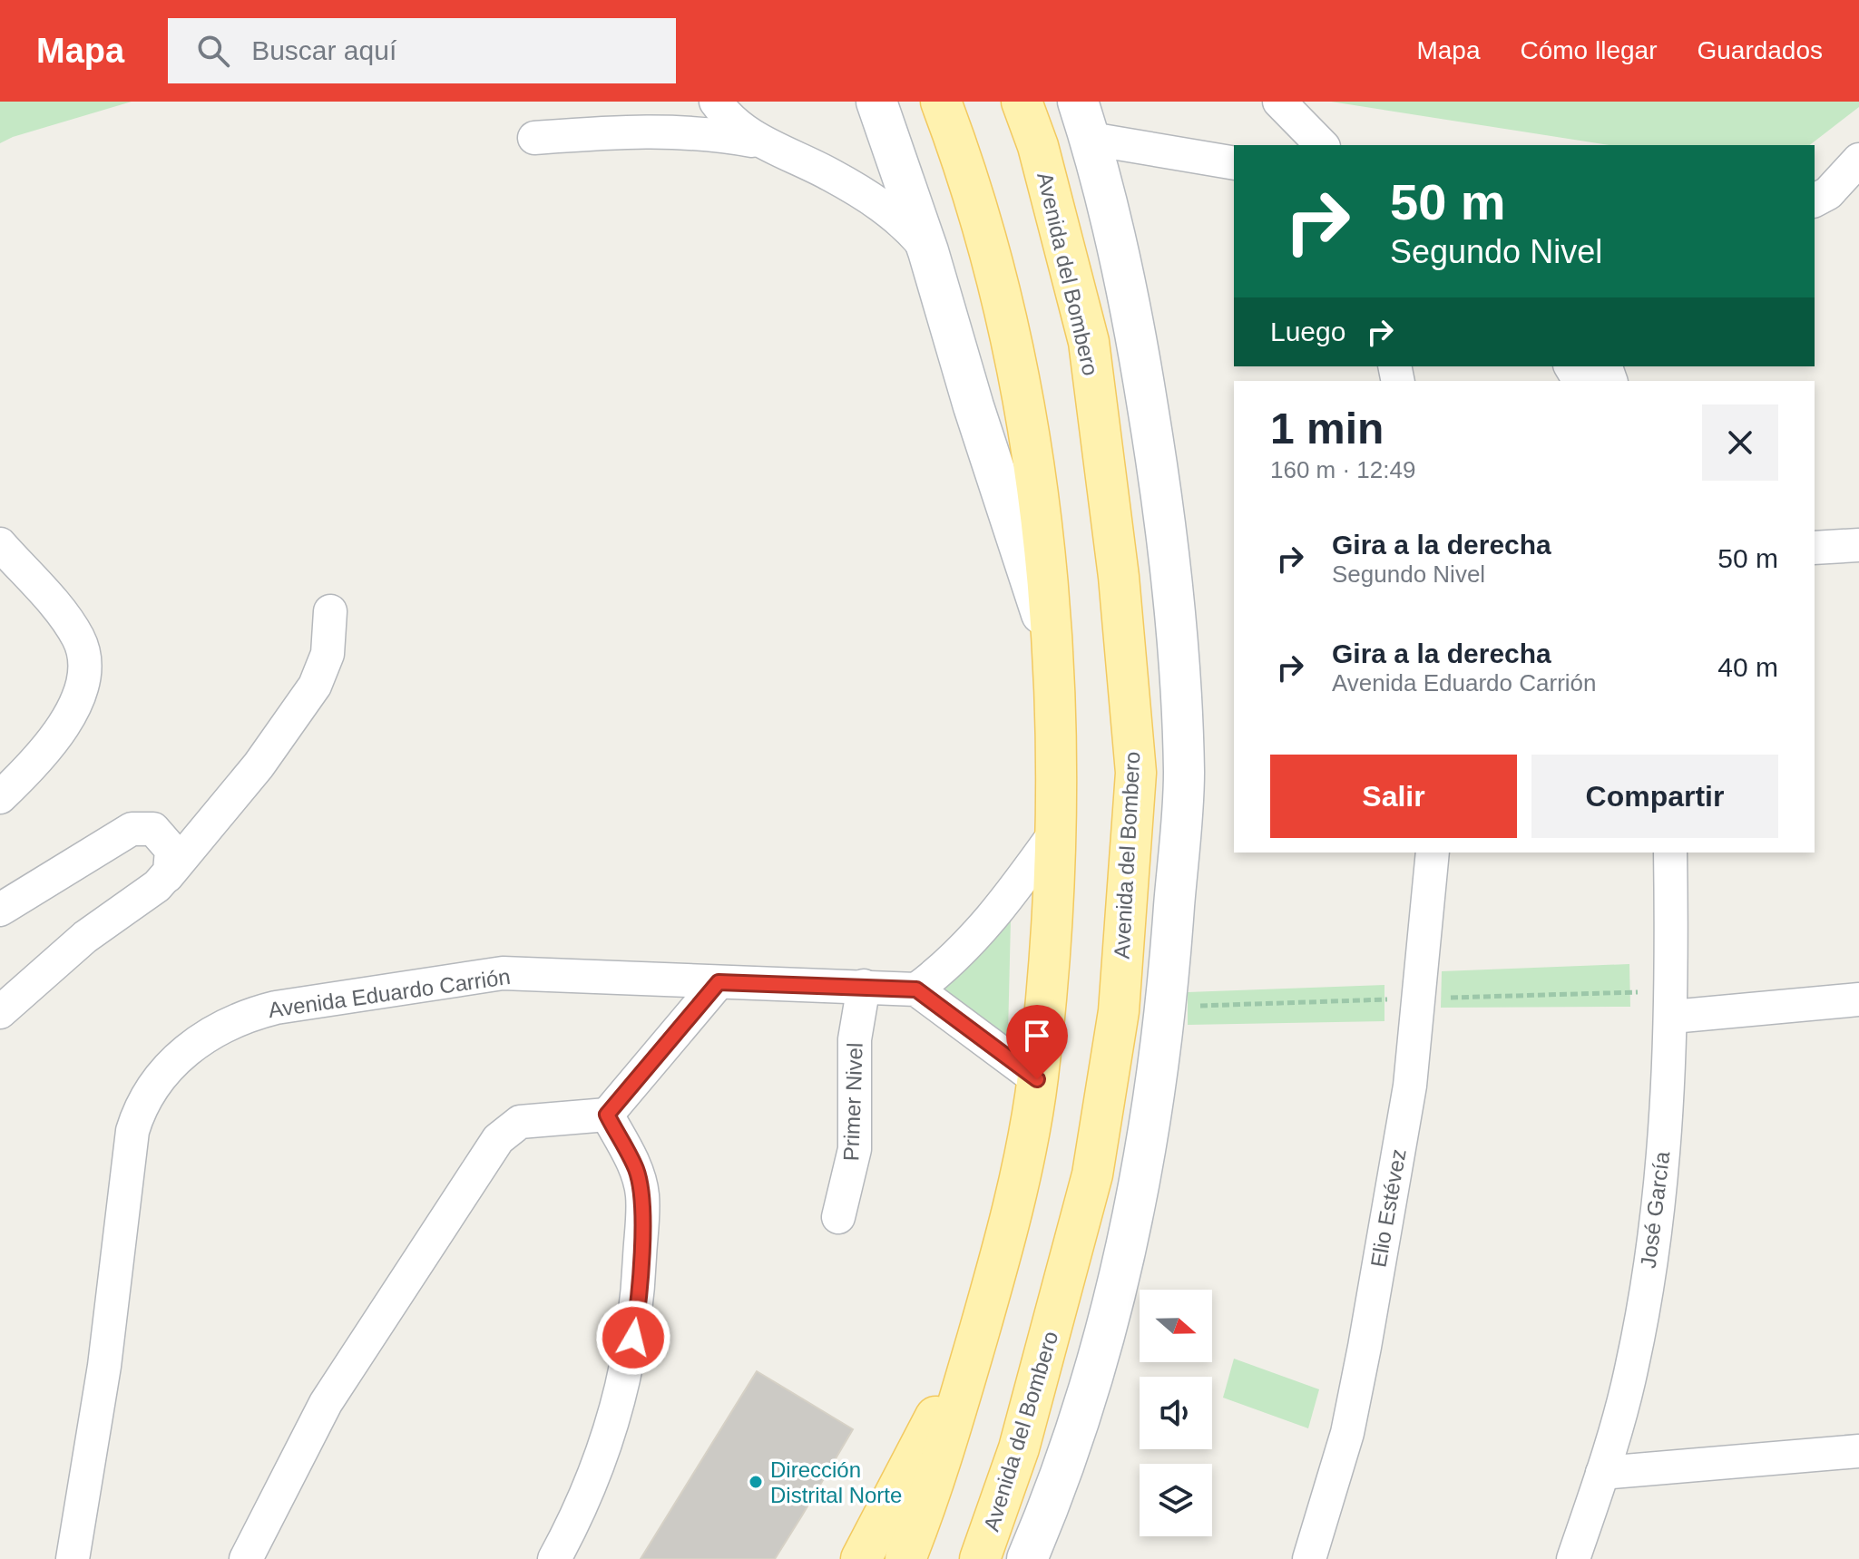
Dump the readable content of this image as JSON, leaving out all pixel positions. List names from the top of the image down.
{
  "streets": {
    "main road": ["Avenida del Bombero"],
    "street": [
      "Avenida Eduardo Carrión",
      "Primer Nivel",
      "Elio Estévez",
      "José García"
    ]
  },
  "crossings": [
    ["Avenida Eduardo Carrión", "Primer Nivel"]
  ],
  "places": ["Dirección Distrital Norte"],
  "north": "right",
  "page": {
    "header": "Mapa",
    "search": "Buscar aquí",
    "nav": ["Mapa", "Cómo llegar", "Guardados"],
    "turn": ["50 m", "Segundo Nivel"],
    "then": "Luego",
    "heading": ["1 min", "160 m · 12:49"],
    "list": [
      {
        "name": "Gira a la derecha",
        "note": "Segundo Nivel",
        "value": "50 m"
      },
      {
        "name": "Gira a la derecha",
        "note": "Avenida Eduardo Carrión",
        "value": "40 m"
      }
    ],
    "buttons": ["Salir", "Compartir"]
  }
}
